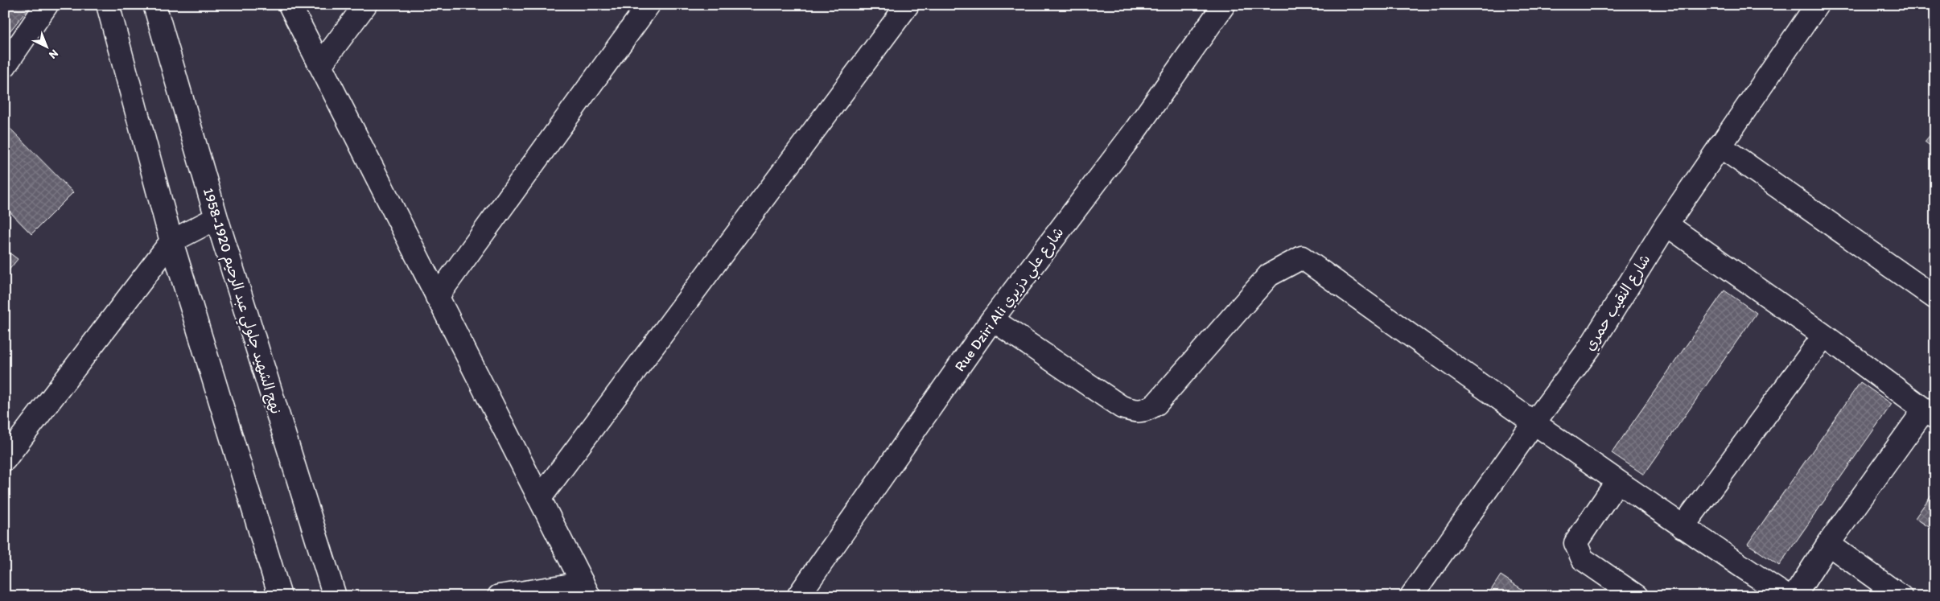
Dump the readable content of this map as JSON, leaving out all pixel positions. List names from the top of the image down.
{
  "streets": {
    "street": ["Rue Dziri Ali شارع علي دزيري", "نهج الشهيد جلولي عبد الرحيم 1920-1958", "شارع النقيب حمري"]
  },
  "north": "bottom right"
}
